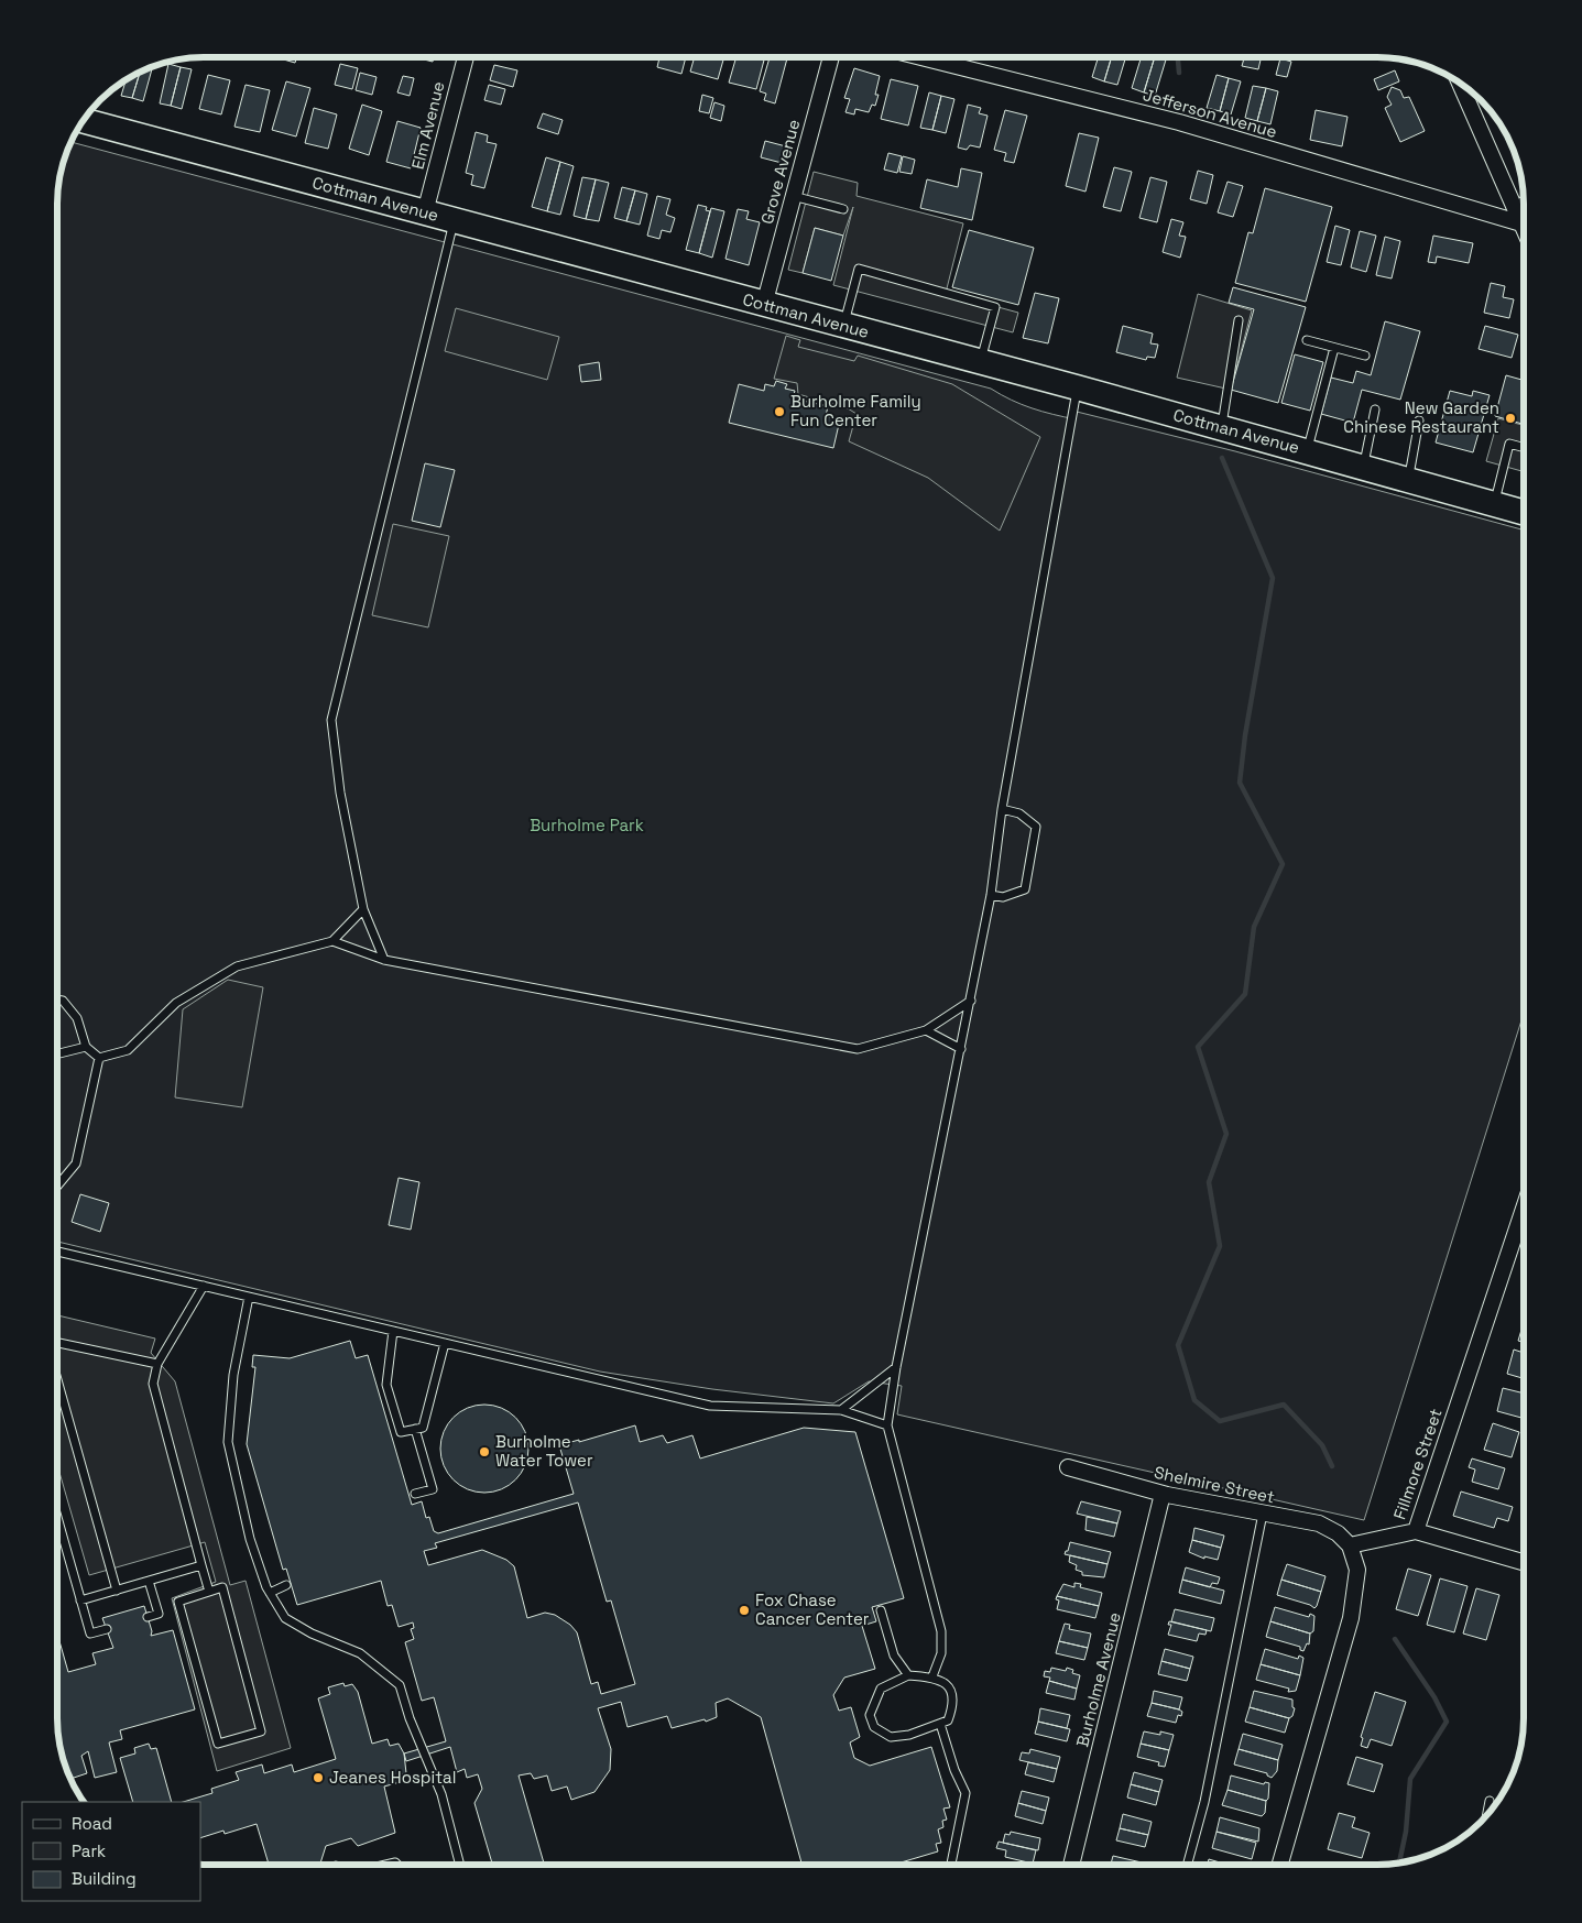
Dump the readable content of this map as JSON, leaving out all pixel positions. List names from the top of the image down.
{
  "streets": {
    "main road": ["Cottman Avenue"],
    "street": [
      "Jefferson Avenue",
      "Elm Avenue",
      "Grove Avenue",
      "Fillmore Street",
      "Shelmire Street",
      "Burholme Avenue"
    ]
  },
  "crossings": [
    ["Elm Avenue", "Cottman Avenue"],
    ["Grove Avenue", "Cottman Avenue"],
    ["Fillmore Street", "Shelmire Street"],
    ["Shelmire Street", "Burholme Avenue"]
  ],
  "parks": ["Burholme Park"],
  "places": [
    "Burholme Family Fun Center",
    "New Garden Chinese Restaurant",
    "Burholme Water Tower",
    "Fox Chase Cancer Center",
    "Jeanes Hospital"
  ],
  "legend": ["Road", "Park", "Building"]
}
